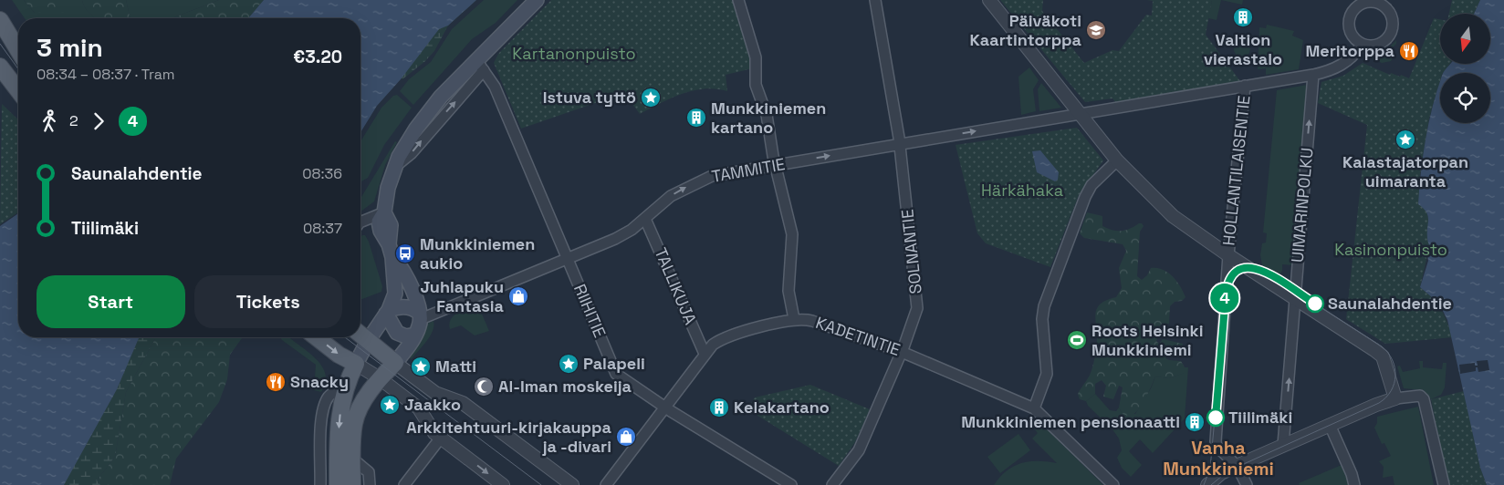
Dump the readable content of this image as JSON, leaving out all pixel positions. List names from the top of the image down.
{
  "streets": {
    "street": [
      "TAMMITIE",
      "HOLLANTILAISENTIE",
      "UIMARINPOLKU",
      "SOLNANTIE",
      "TALLIKUJA",
      "RIIHITIE",
      "KADETINTIE"
    ]
  },
  "crossings": [
    ["TAMMITIE", "HOLLANTILAISENTIE"],
    ["TAMMITIE", "UIMARINPOLKU"],
    ["TAMMITIE", "SOLNANTIE"],
    ["TAMMITIE", "TALLIKUJA"],
    ["TAMMITIE", "RIIHITIE"],
    ["SOLNANTIE", "KADETINTIE"],
    ["TALLIKUJA", "KADETINTIE"],
    ["RIIHITIE", "KADETINTIE"]
  ],
  "one_way": ["TAMMITIE", "UIMARINPOLKU"],
  "districts": ["Vanha Munkkiniemi"],
  "parks": ["Kartanonpuisto", "Härkähaka", "Kasinonpuisto"],
  "places": {
    "building": [
      "Valtion vierastalo",
      "Munkkiniemen kartano",
      "Kelakartano",
      "Munkkiniemen pensionaatti"
    ],
    "school or university": ["Päiväkoti Kaartintorppa"],
    "restaurant": ["Meritorppa", "Snacky"],
    "place": [
      "Istuva tyttö",
      "Kalastajatorpan uimaranta",
      "Palapeli",
      "Matti",
      "Jaakko"
    ],
    "bus stop": ["Munkkiniemen aukio"],
    "shop": ["Juhlapuku Fantasia", "Arkkitehtuuri-kirjakauppa ja -divari"],
    "other": ["Saunalahdentie", "Tiilimäki"],
    "sports": ["Roots Helsinki Munkkiniemi"],
    "mosque": ["Al-Iman moskeija"]
  },
  "lines": ["tram line 4"],
  "north": "bottom",
  "page": {
    "on_map": "4",
    "heading": ["3 min", "08:34 – 08:37 · Tram", "€3.20"],
    "legs": ["2", "4"],
    "list": [
      {
        "name": "Saunalahdentie",
        "value": "08:36"
      },
      {
        "name": "Tiilimäki",
        "value": "08:37"
      }
    ],
    "buttons": ["Start", "Tickets"]
  }
}
